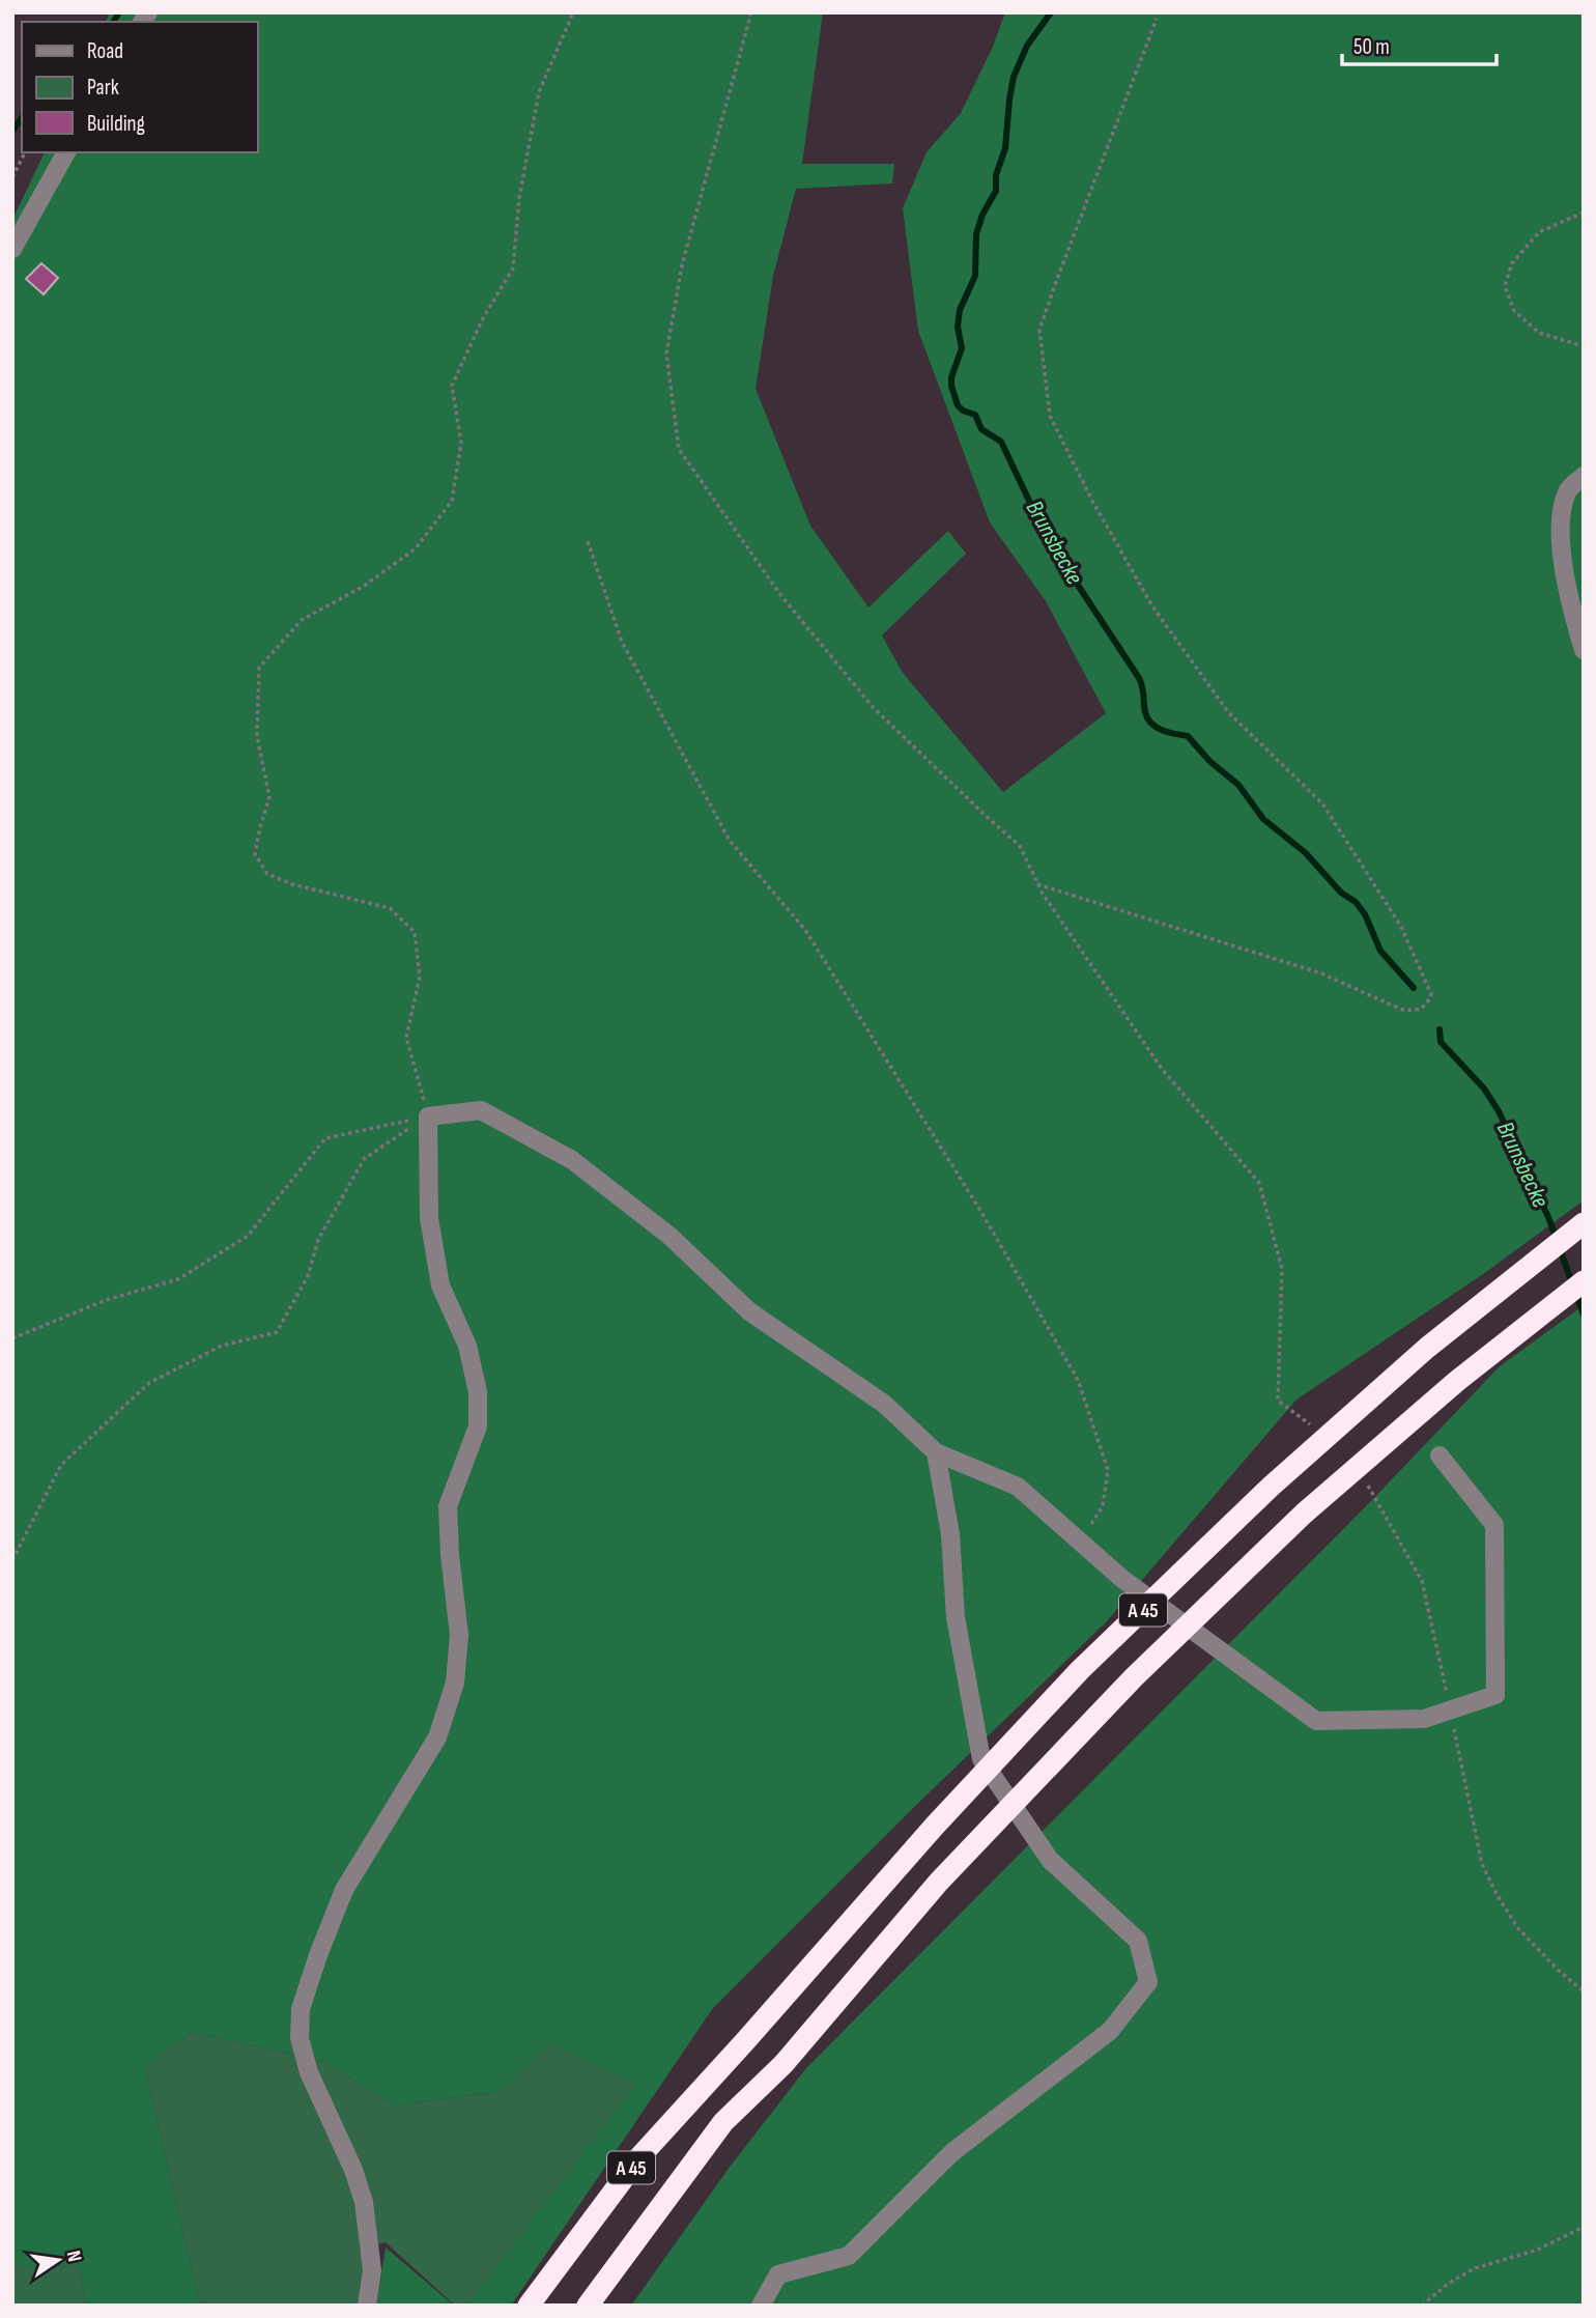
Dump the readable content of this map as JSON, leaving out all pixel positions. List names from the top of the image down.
{
  "streets": {
    "highway": ["A 45"]
  },
  "water": ["Brunsbecke"],
  "legend": ["Road", "Park", "Building"],
  "scale_bar": "50 m",
  "north": "right"
}
